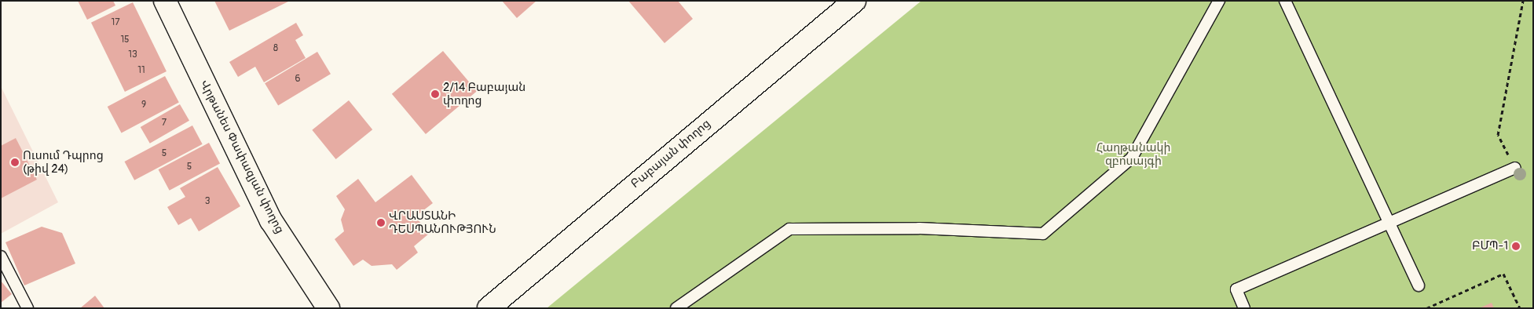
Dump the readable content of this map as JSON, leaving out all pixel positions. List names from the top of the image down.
{
  "streets": {
    "street": ["Բաբայան փողոց", "Վրթանես Փափազյան փողոց"]
  },
  "parks": ["Հաղթանակի զբոսայգի"],
  "places": [
    "2/14 Բաբայան փողոց",
    "Ուսում Դպրոց (թիվ 24)",
    "ՎՐԱՍՏԱՆԻ ԴԵՍՊԱՆՈՒԹՅՈՒՆ",
    "ԲՄՊ-1"
  ],
  "house_numbers": [
    "17",
    "15",
    "8",
    "13",
    "11",
    "6",
    "9",
    "7",
    "5",
    "5",
    "3"
  ]
}
